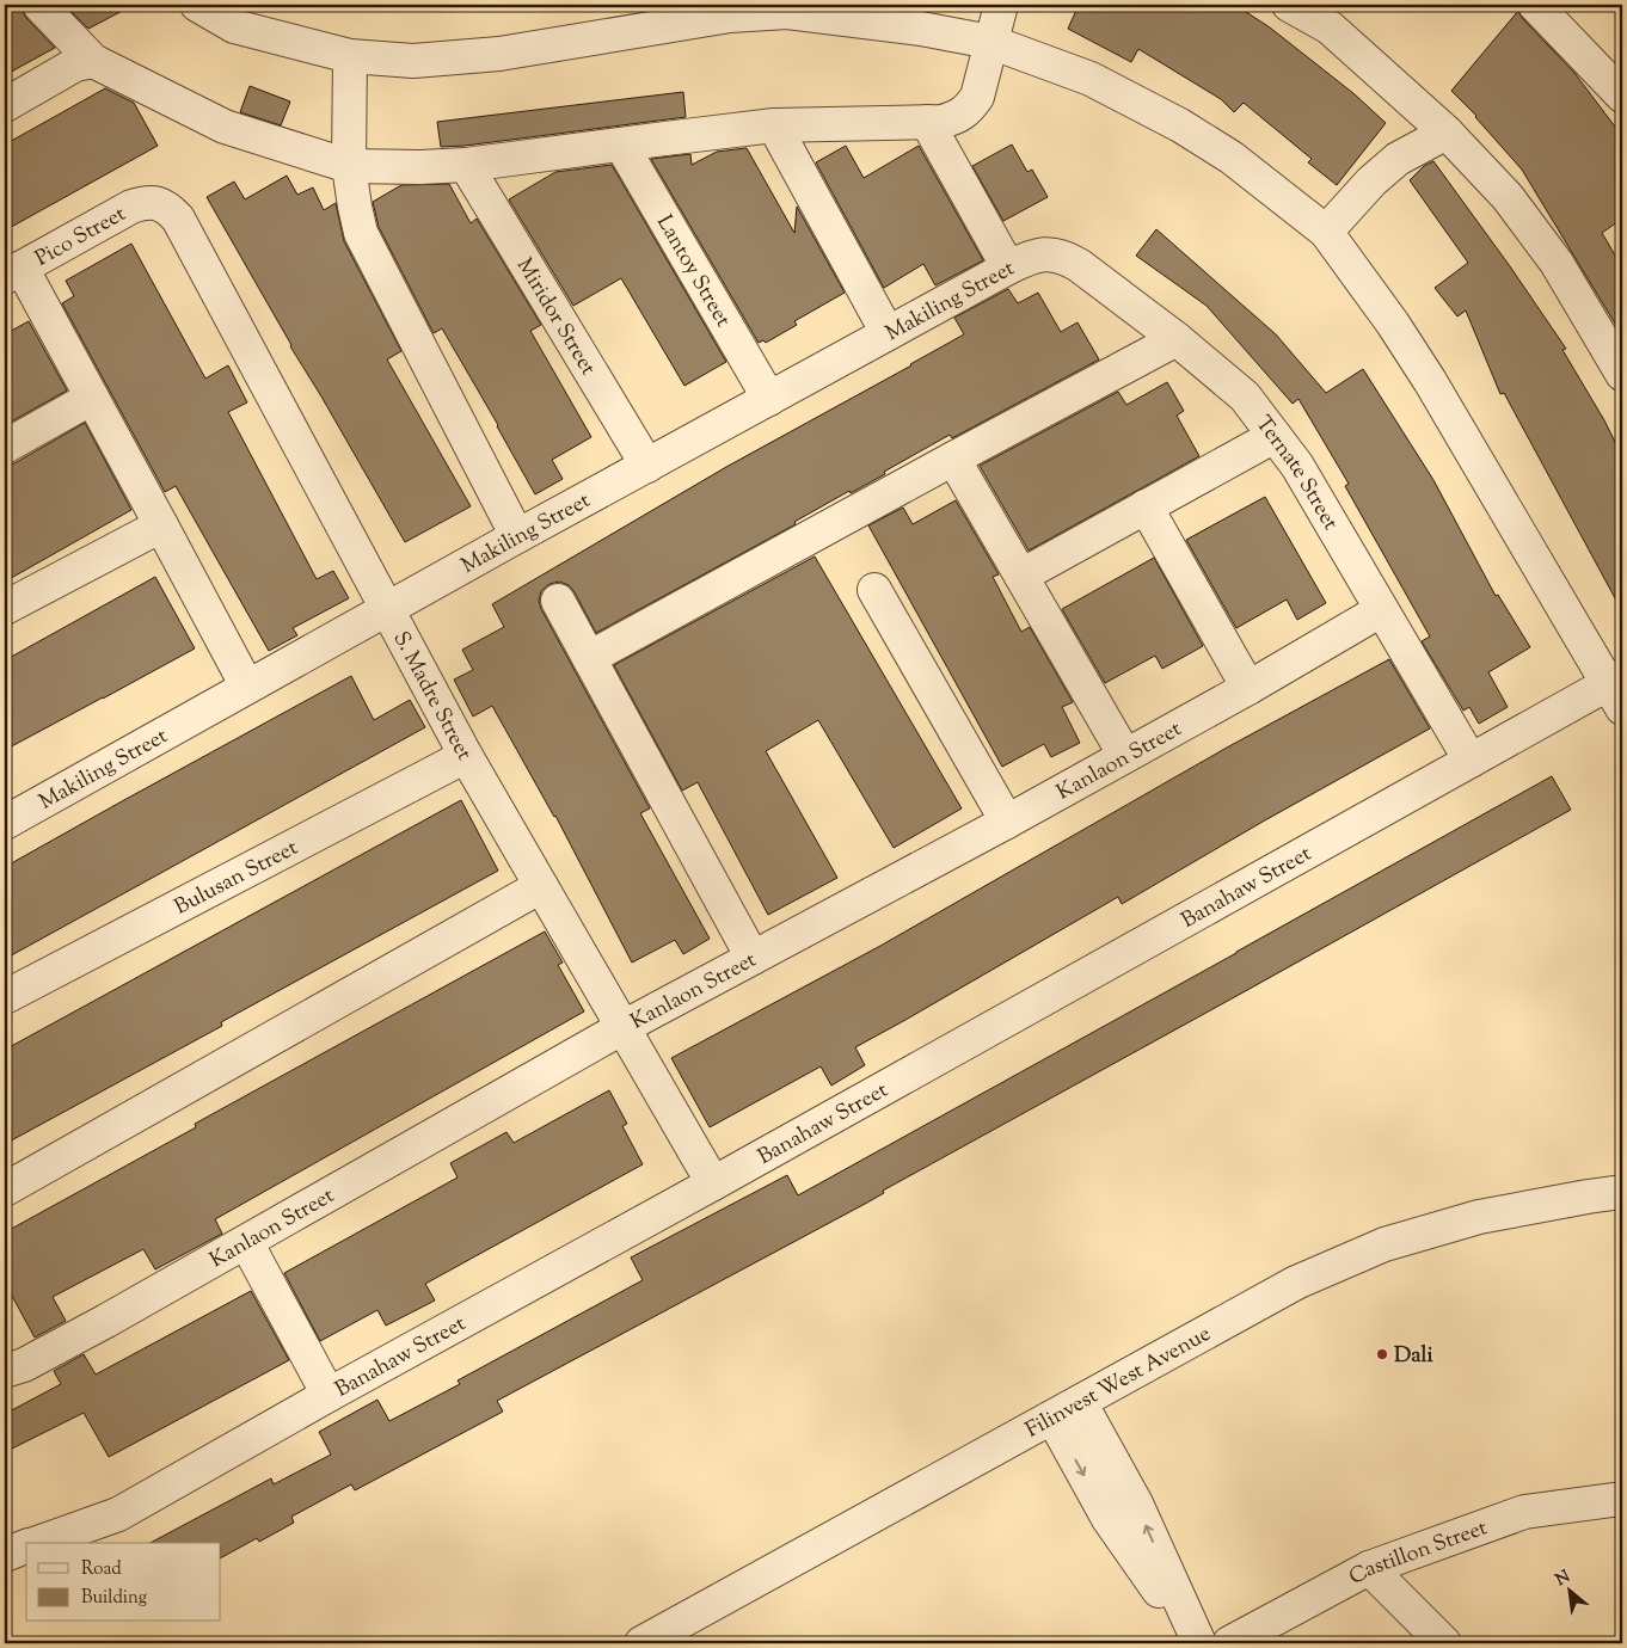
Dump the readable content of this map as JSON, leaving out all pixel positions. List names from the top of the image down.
{
  "streets": {
    "street": [
      "Pico Street",
      "Lantoy Street",
      "Makiling Street",
      "Miridor Street",
      "Ternate Street",
      "S. Madre Street",
      "Kanlaon Street",
      "Bulusan Street",
      "Banahaw Street",
      "Filinvest West Avenue",
      "Castillon Street"
    ]
  },
  "crossings": [
    ["Pico Street", "S. Madre Street"],
    ["Lantoy Street", "Makiling Street"],
    ["Makiling Street", "Miridor Street"],
    ["Makiling Street", "Ternate Street"],
    ["Makiling Street", "S. Madre Street"],
    ["Ternate Street", "Kanlaon Street"],
    ["Ternate Street", "Banahaw Street"],
    ["S. Madre Street", "Kanlaon Street"],
    ["S. Madre Street", "Bulusan Street"],
    ["S. Madre Street", "Banahaw Street"]
  ],
  "places": ["Dali"],
  "legend": ["Road", "Building"],
  "north": "top left"
}
